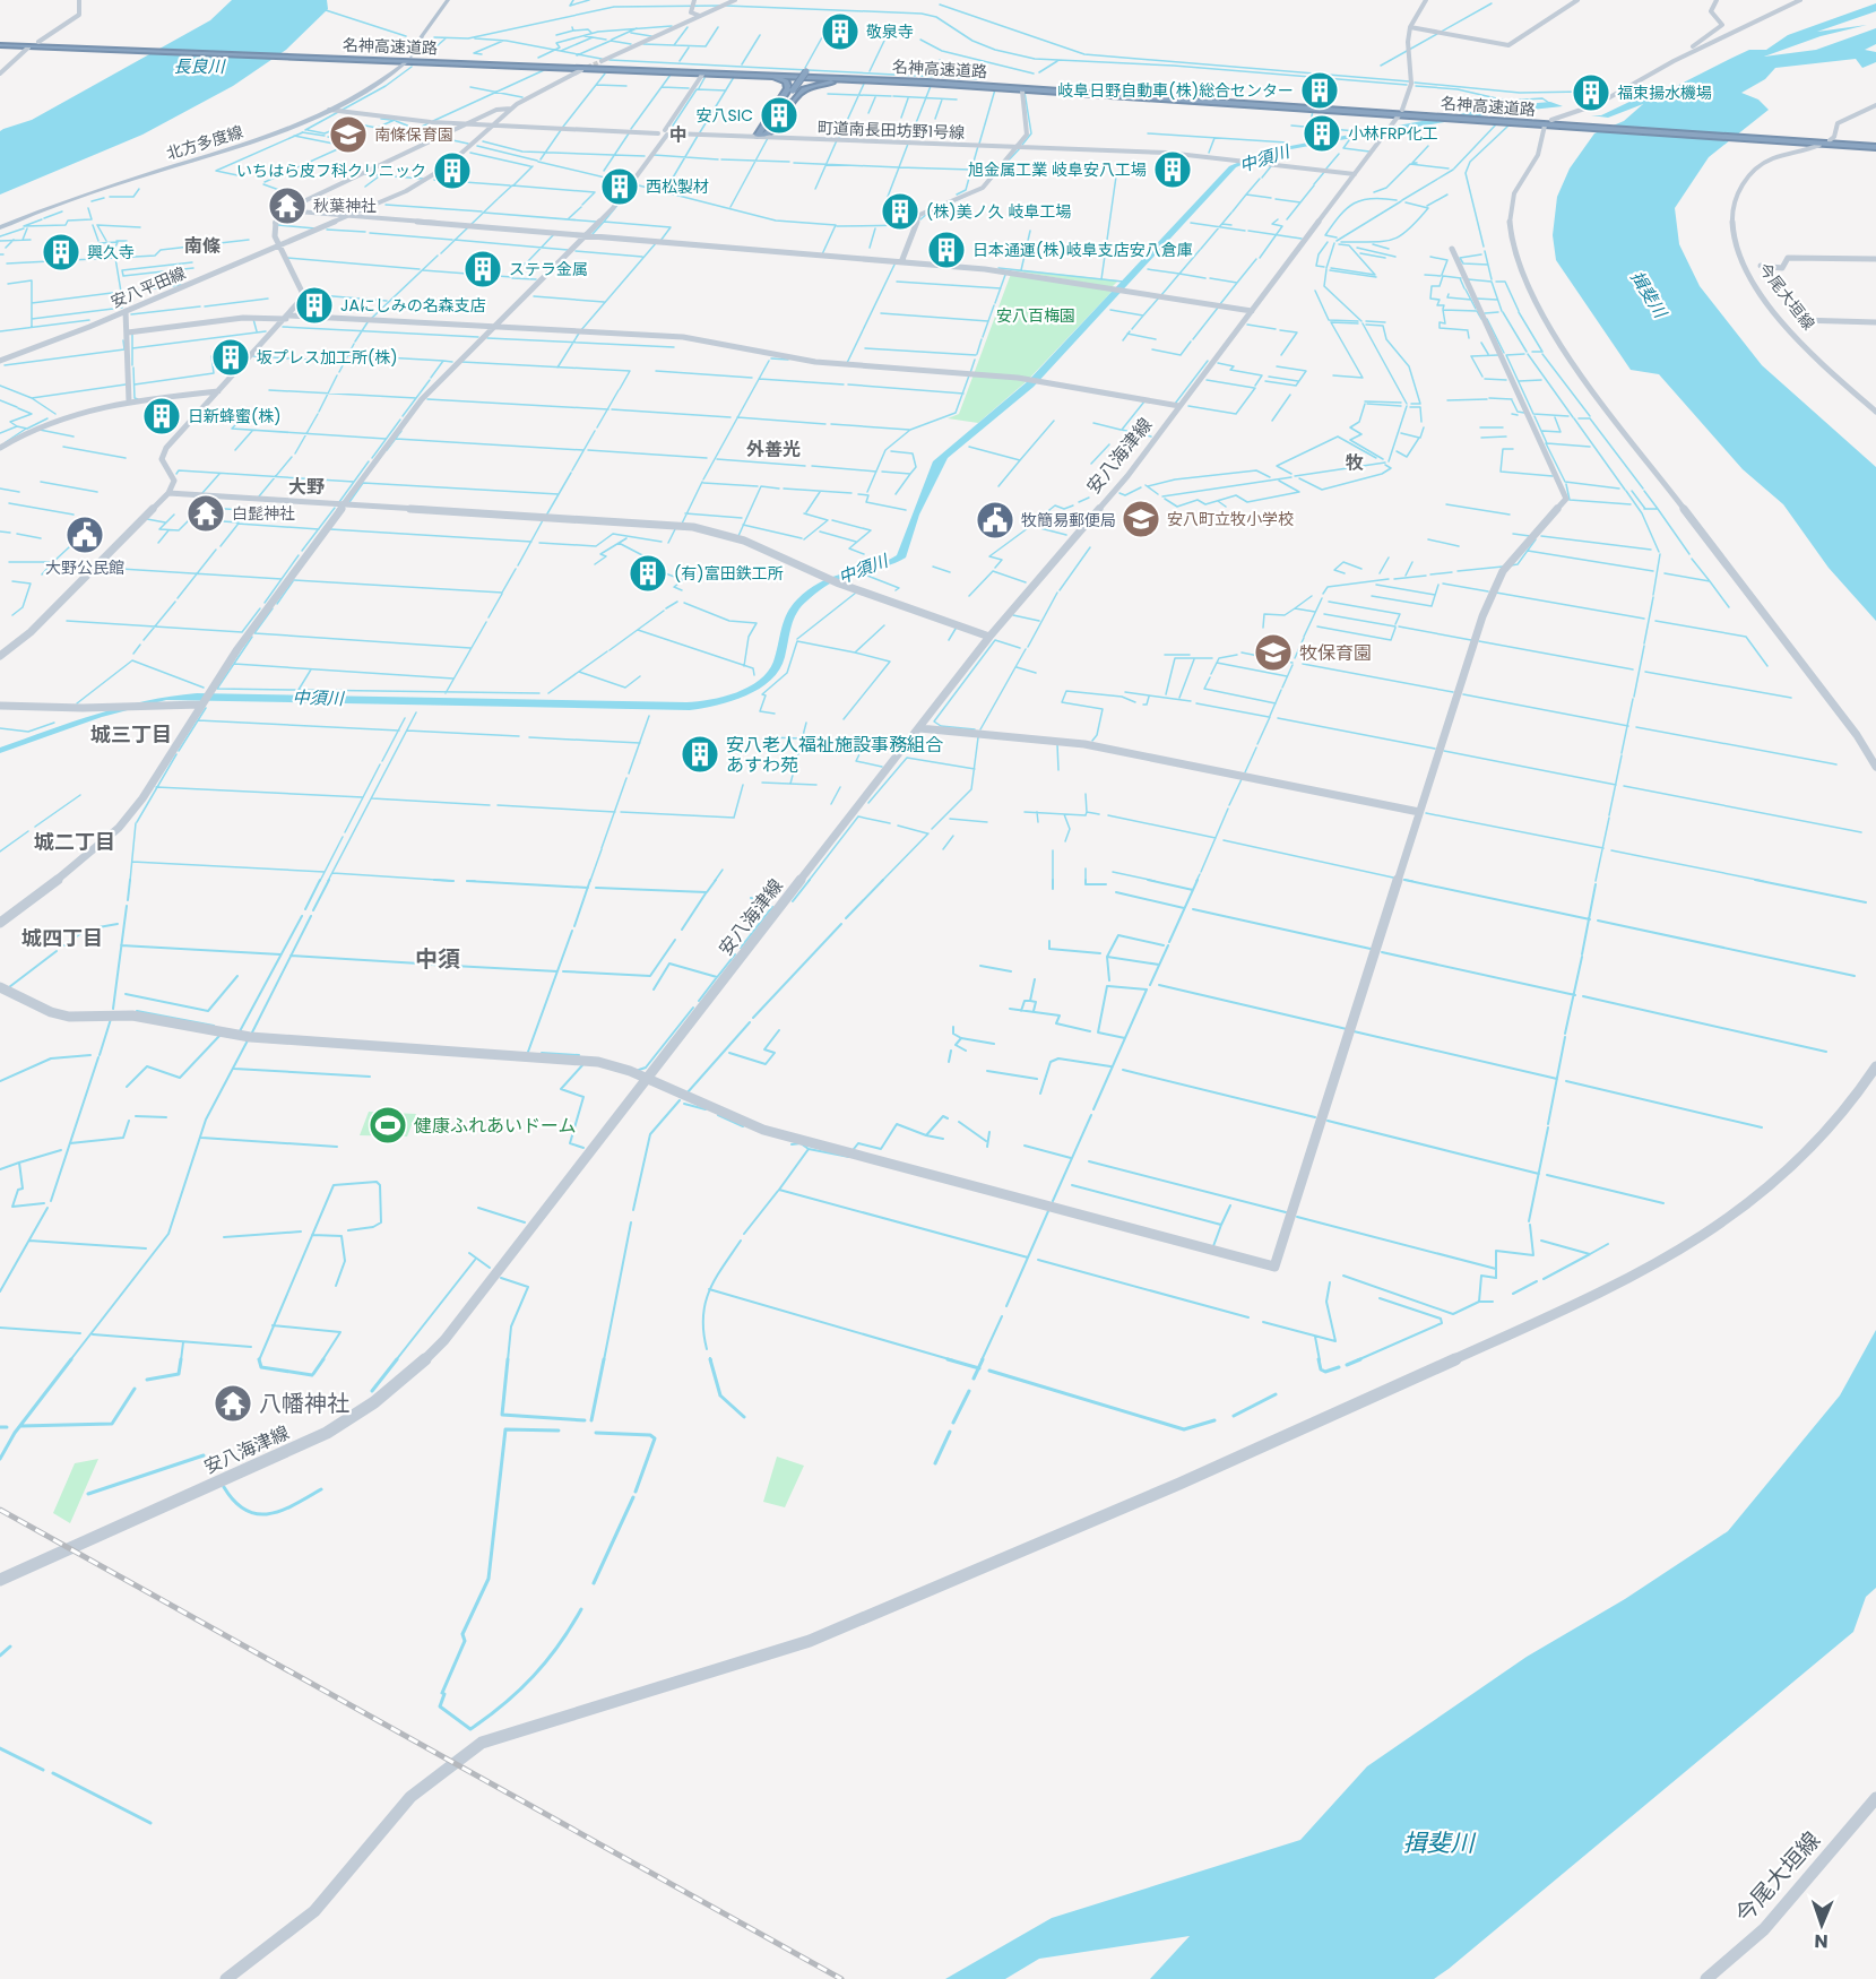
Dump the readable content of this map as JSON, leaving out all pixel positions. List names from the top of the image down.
{
  "streets": {
    "highway": ["名神高速道路"],
    "main road": ["北方多度線"],
    "street": [
      "町道南長田坊野1号線",
      "安八平田線",
      "今尾大垣線",
      "安八海津線"
    ]
  },
  "crossings": [
    ["町道南長田坊野1号線", "北方多度線"],
    ["町道南長田坊野1号線", "安八平田線"],
    ["町道南長田坊野1号線", "安八海津線"]
  ],
  "districts": [
    "中",
    "南條",
    "外善光",
    "牧",
    "大野",
    "城三丁目",
    "城二丁目",
    "城四丁目",
    "中須"
  ],
  "water": ["長良川", "中須川", "揖斐川"],
  "parks": ["安八百梅園"],
  "places": {
    "building": [
      "敬泉寺",
      "岐阜日野自動車(株)総合センター",
      "福束揚水機場",
      "安八SIC",
      "小林FRP化工",
      "旭金属工業 岐阜安八工場",
      "いちはら皮フ科クリニック",
      "西松製材",
      "(株)美ノ久 岐阜工場",
      "日本通運(株)岐阜支店安八倉庫",
      "興久寺",
      "ステラ金属",
      "JAにしみの名森支店",
      "坂プレス加工所(株)",
      "日新蜂蜜(株)",
      "(有)富田鉄工所",
      "安八老人福祉施設事務組合 あすわ苑"
    ],
    "school or university": ["南條保育園", "安八町立牧小学校", "牧保育園"],
    "temple": ["秋葉神社", "白髭神社", "八幡神社"],
    "public building": ["牧簡易郵便局", "大野公民館"],
    "sports": ["健康ふれあいドーム"]
  },
  "north": "bottom"
}
